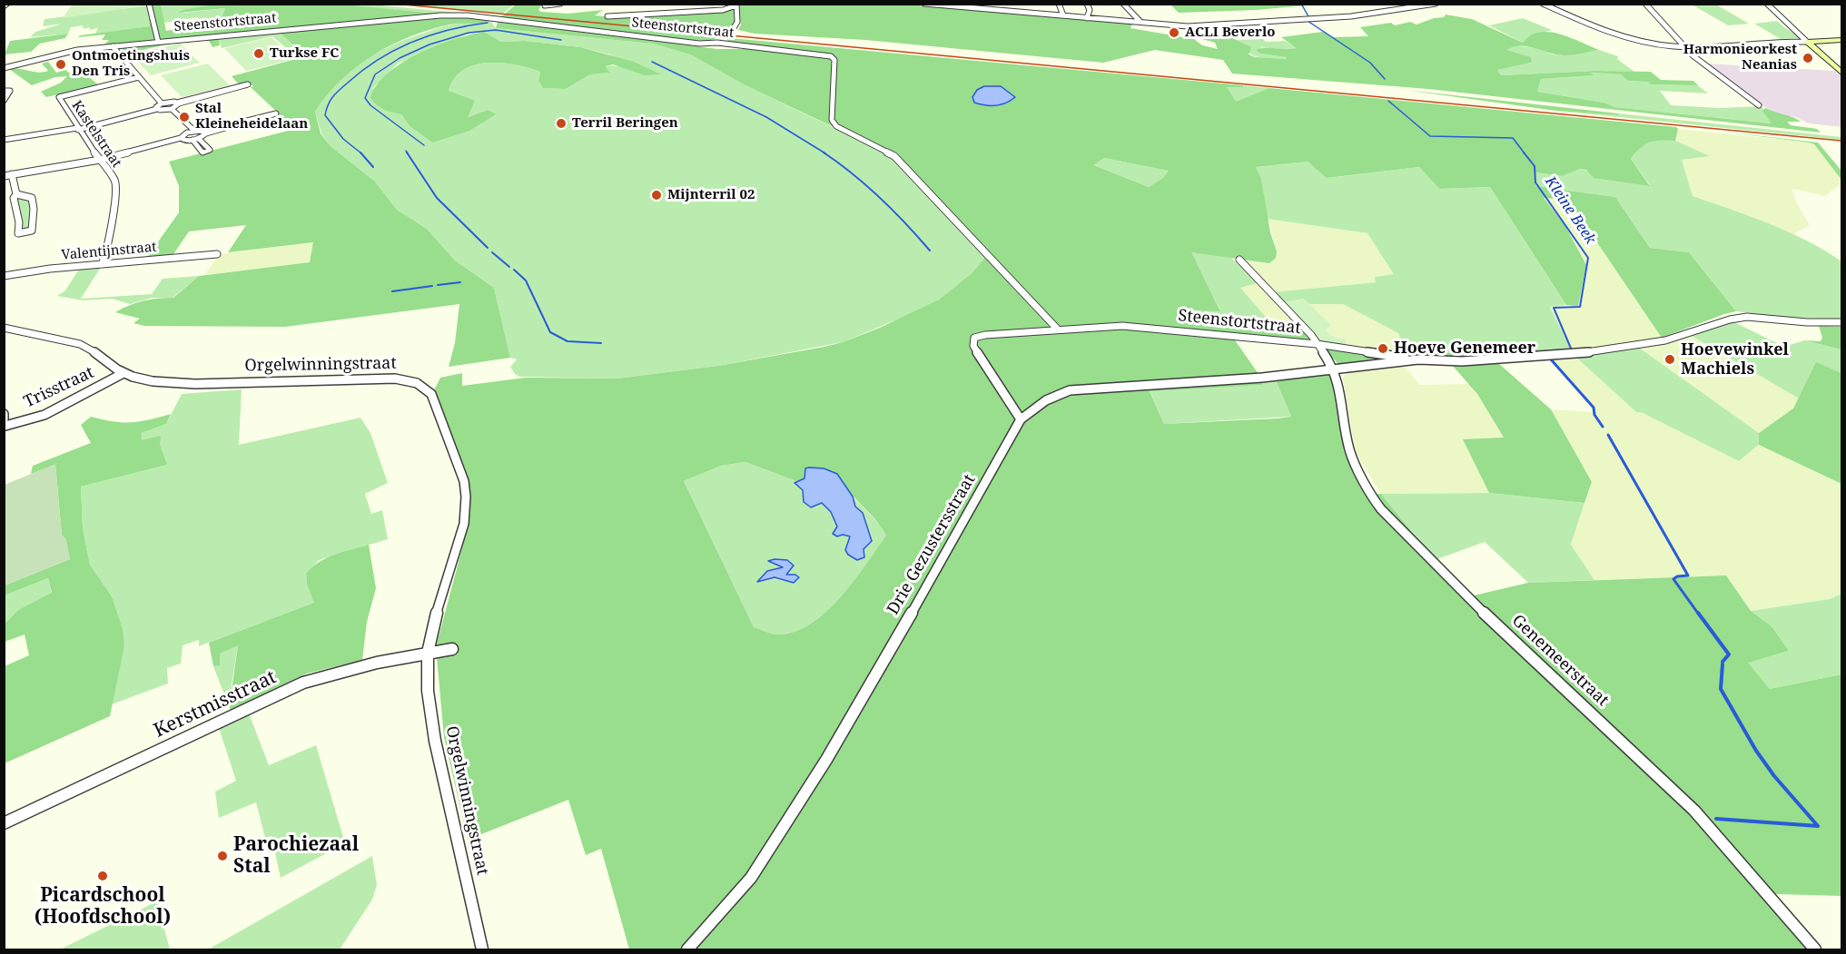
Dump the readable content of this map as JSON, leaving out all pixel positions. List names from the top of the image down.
{
  "streets": {
    "street": [
      "Steenstortstraat",
      "Kastelstraat",
      "Valentijnstraat",
      "Orgelwinningstraat",
      "Trisstraat",
      "Drie Gezustersstraat",
      "Genemeerstraat",
      "Kerstmisstraat"
    ]
  },
  "crossings": [
    ["Steenstortstraat", "Drie Gezustersstraat"],
    ["Steenstortstraat", "Genemeerstraat"],
    ["Kastelstraat", "Valentijnstraat"],
    ["Orgelwinningstraat", "Trisstraat"],
    ["Orgelwinningstraat", "Kerstmisstraat"],
    ["Drie Gezustersstraat", "Genemeerstraat"]
  ],
  "water": ["Kleine Beek"],
  "places": [
    "ACLI Beverlo",
    "Turkse FC",
    "Harmonieorkest Neanias",
    "Ontmoetingshuis Den Tris",
    "Stal Kleineheidelaan",
    "Terril Beringen",
    "Mijnterril 02",
    "Hoeve Genemeer",
    "Hoevewinkel Machiels",
    "Parochiezaal Stal",
    "Picardschool (Hoofdschool)"
  ]
}
